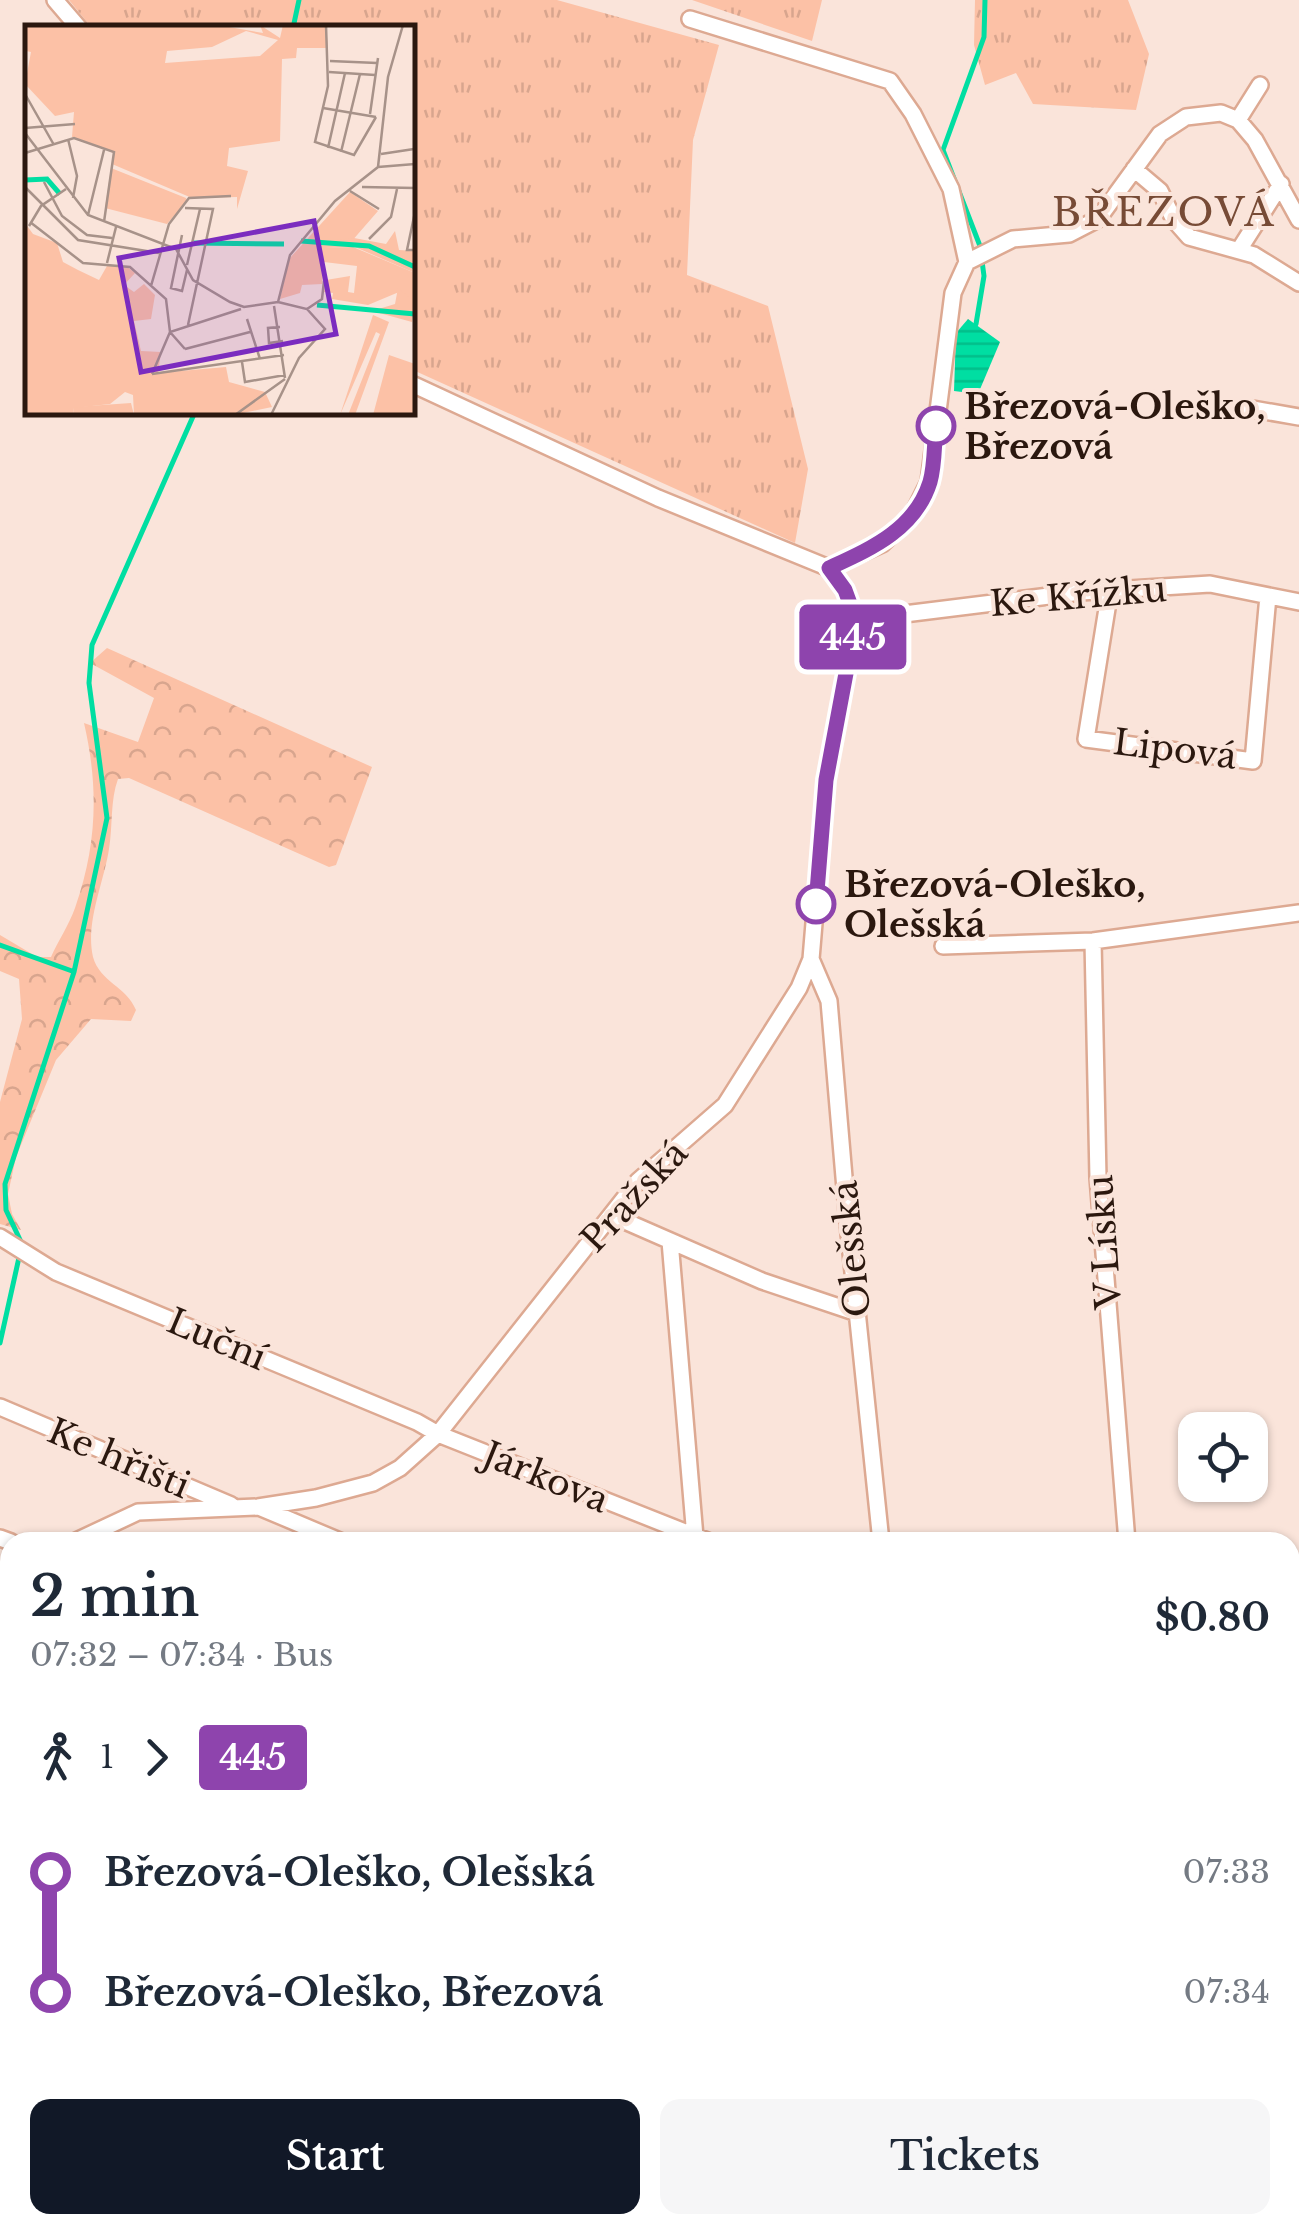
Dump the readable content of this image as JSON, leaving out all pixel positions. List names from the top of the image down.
{
  "streets": {
    "street": [
      "Ke Křížku",
      "Lipová",
      "Pražská",
      "V Lísku",
      "Olešská",
      "Luční",
      "Ke hřišti",
      "Járkova"
    ]
  },
  "crossings": [
    ["Ke Křížku", "Lipová"],
    ["Ke Křížku", "Pražská"],
    ["Pražská", "Olešská"],
    ["Pražská", "Luční"],
    ["Pražská", "Ke hřišti"],
    ["Pražská", "Járkova"],
    ["Luční", "Járkova"]
  ],
  "districts": ["BŘEZOVÁ"],
  "places": ["Březová-Oleško, Březová", "Březová-Oleško, Olešská"],
  "lines": ["bus line 445"],
  "page": {
    "on_map": "445",
    "heading": ["2 min", "07:32 – 07:34 · Bus", "$0.80"],
    "legs": ["1", "445"],
    "list": [
      {
        "name": "Březová-Oleško, Olešská",
        "value": "07:33"
      },
      {
        "name": "Březová-Oleško, Březová",
        "value": "07:34"
      }
    ],
    "buttons": ["Start", "Tickets"]
  }
}
